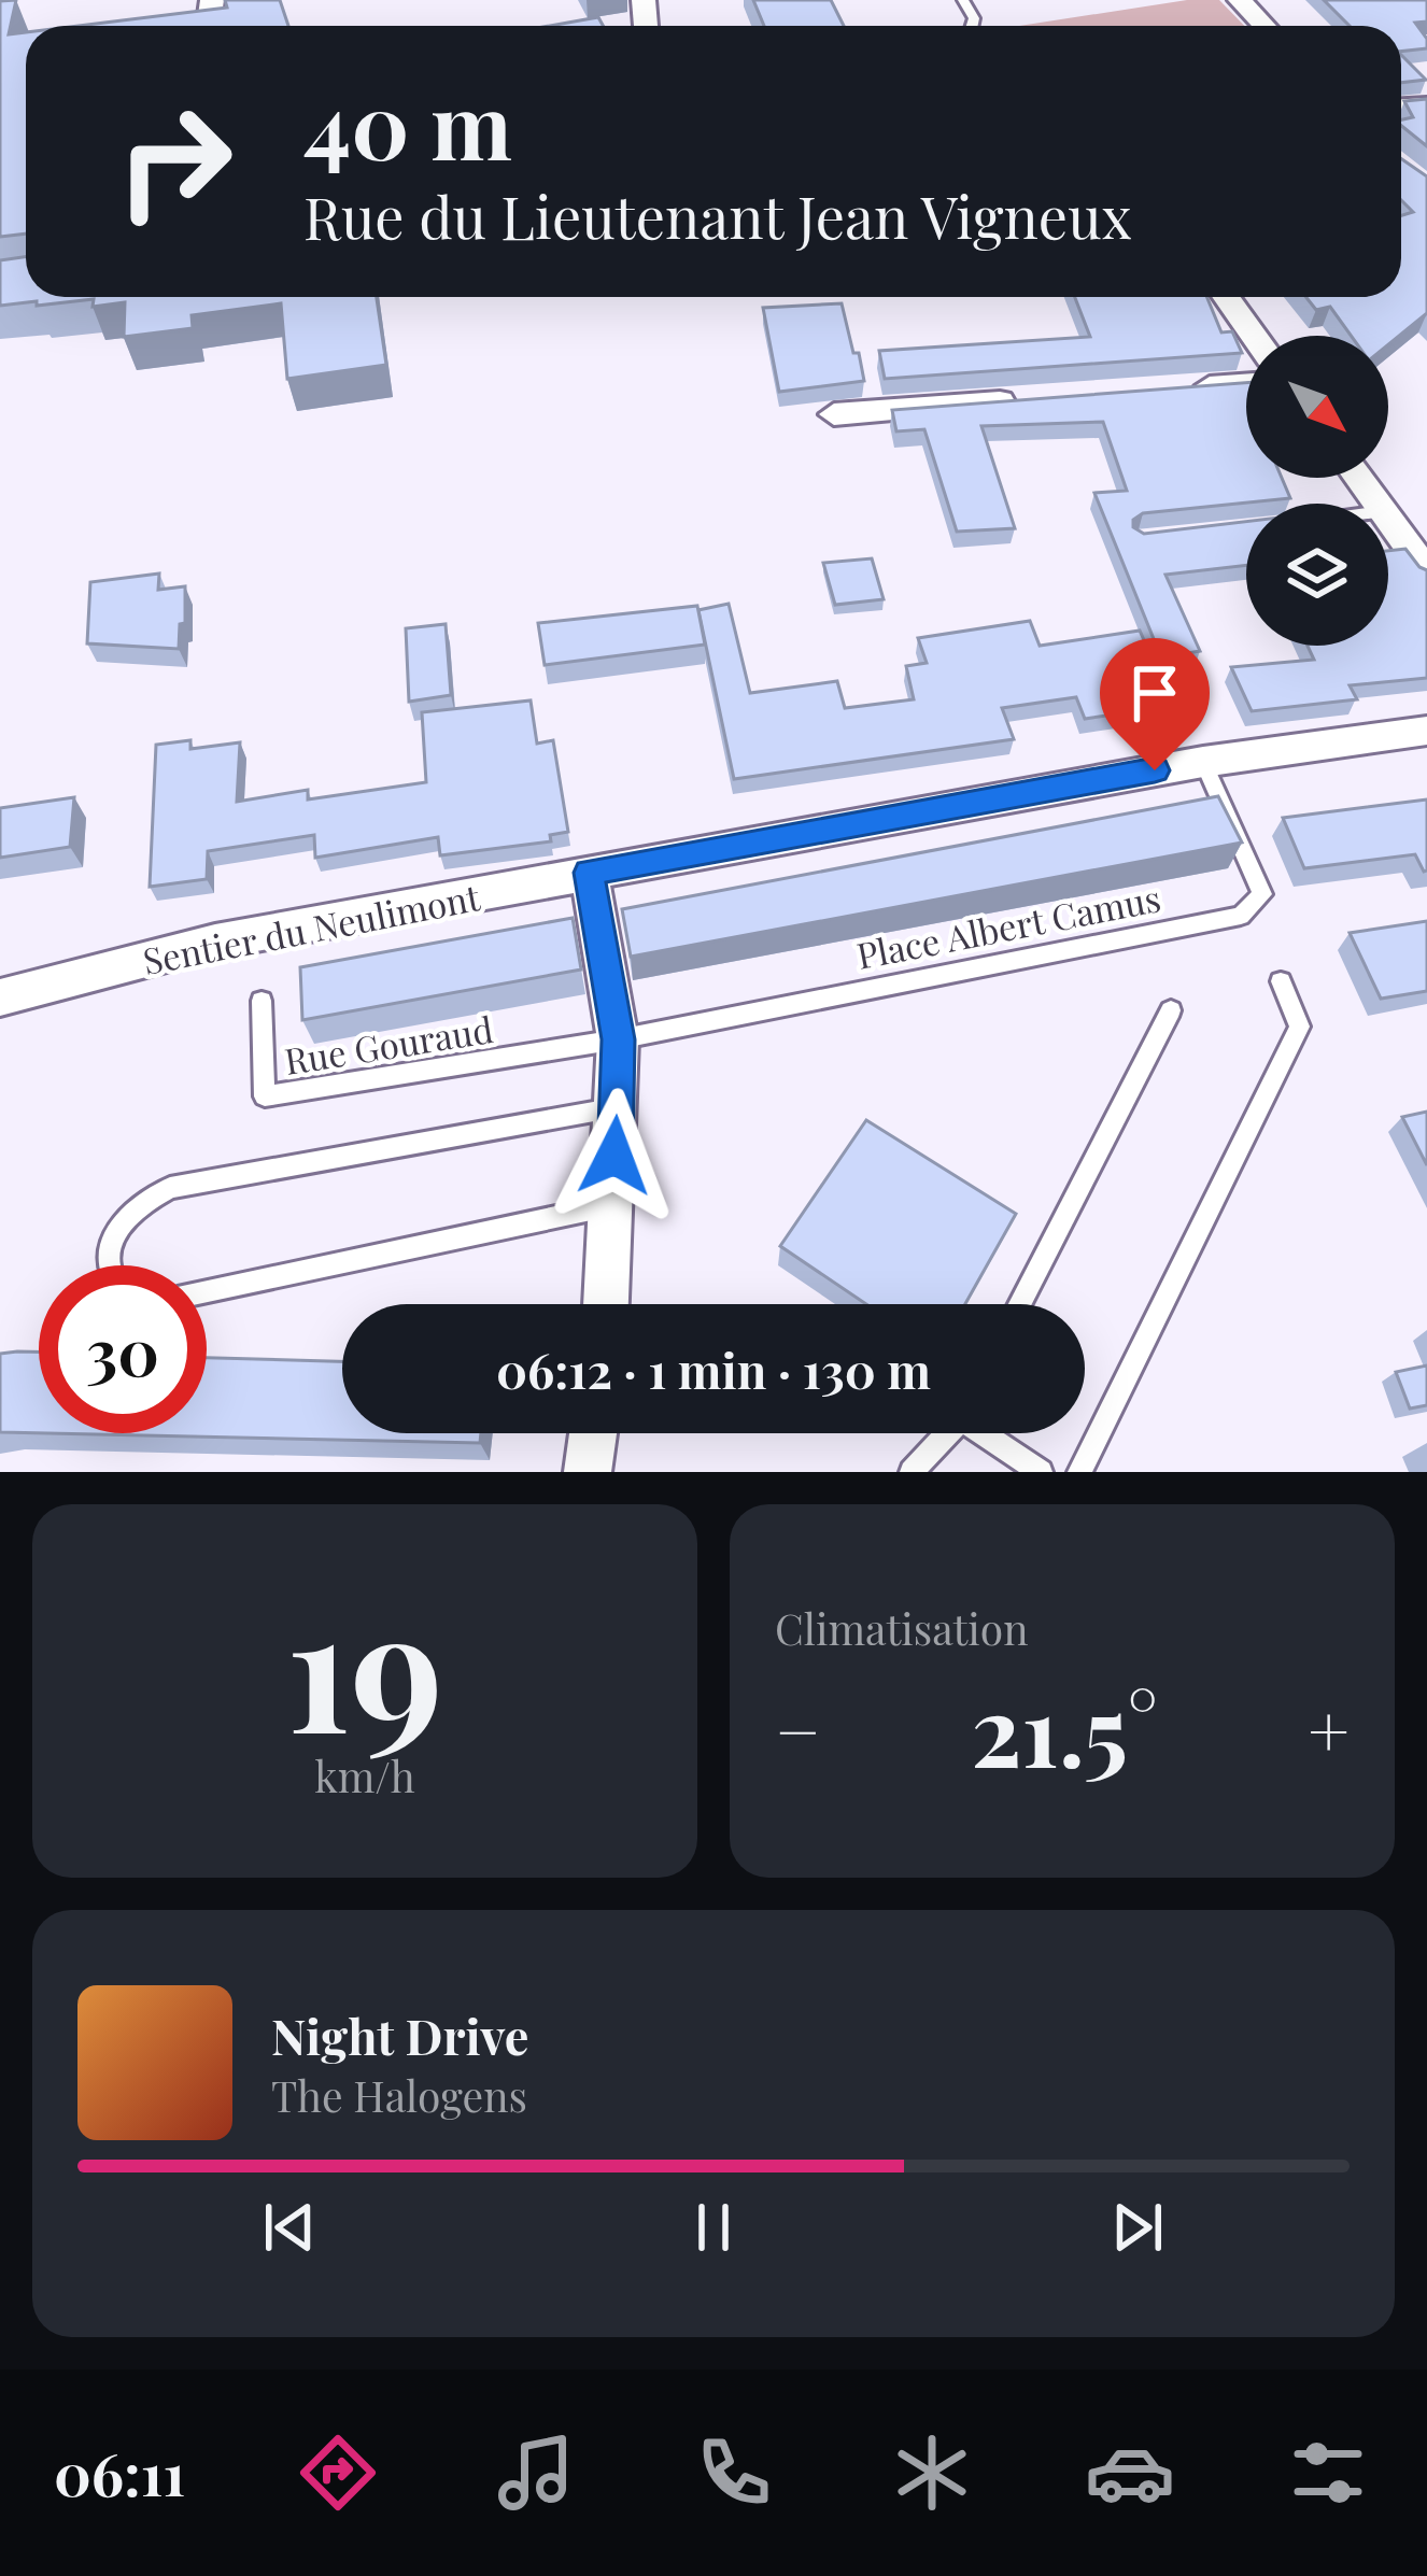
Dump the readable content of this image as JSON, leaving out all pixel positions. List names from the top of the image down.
{
  "streets": {
    "street": ["Sentier du Neulimont"],
    "lane": ["Place Albert Camus", "Rue Gouraud"]
  },
  "crossings": [
    ["Place Albert Camus", "Sentier du Neulimont"],
    ["Place Albert Camus", "Rue Gouraud"]
  ],
  "north": "bottom right",
  "page": {
    "turn": ["40 m", "Rue du Lieutenant Jean Vigneux"],
    "limit": "30",
    "trip": "06:12 · 1 min · 130 m",
    "tile": [
      ["19", "km/h"],
      "Climatisation"
    ],
    "heat": ["−", "21.5°", "+"],
    "song": ["Night Drive", "The Halogens"],
    "tabs": "06:11"
  }
}
